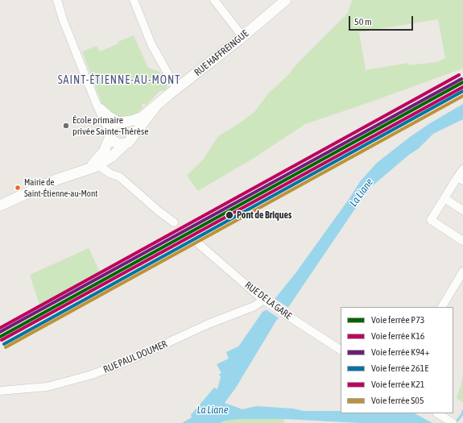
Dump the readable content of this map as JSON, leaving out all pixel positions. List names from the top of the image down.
{
  "streets": {
    "street": ["RUE HAFFREINGUE", "RUE DE LA GARE", "RUE PAUL DOUMER"]
  },
  "crossings": [
    ["RUE DE LA GARE", "RUE PAUL DOUMER"]
  ],
  "districts": ["SAINT-ÉTIENNE-AU-MONT"],
  "water": ["La Liane"],
  "places": ["École primaire privée Sainte-Thérèse", "Mairie de Saint-Étienne-au-Mont", "Pont de Briques"],
  "lines": [
    "rail line K21",
    "rail line K94+",
    "rail line P73",
    "rail line K16",
    "rail line 261E",
    "rail line S05"
  ],
  "legend": [
    "Voie ferrée P73",
    "Voie ferrée K16",
    "Voie ferrée K94+",
    "Voie ferrée 261E",
    "Voie ferrée K21",
    "Voie ferrée S05"
  ],
  "scale_bar": "50 m"
}
